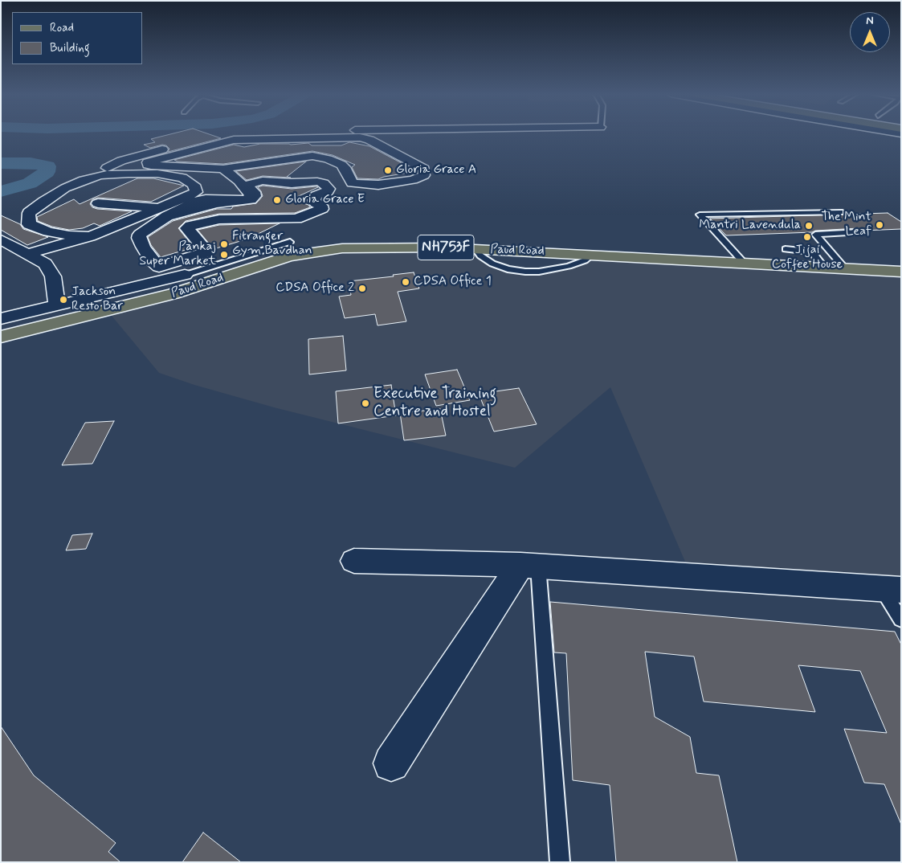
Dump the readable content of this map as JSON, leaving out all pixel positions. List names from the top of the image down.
{
  "streets": {
    "main road": ["NH753F", "Paud Road"]
  },
  "places": [
    "Gloria Grace A",
    "Gloria Grace E",
    "The Mint Leaf",
    "Mantri Lavendula",
    "Jijai Coffee House",
    "Fitranger Gym Bavdhan",
    "Pankaj Super Market",
    "CDSA Office 1",
    "CDSA Office 2",
    "Jackson Resto Bar",
    "Executive Training Centre and Hostel"
  ],
  "legend": ["Road", "Building"],
  "north": "top"
}
